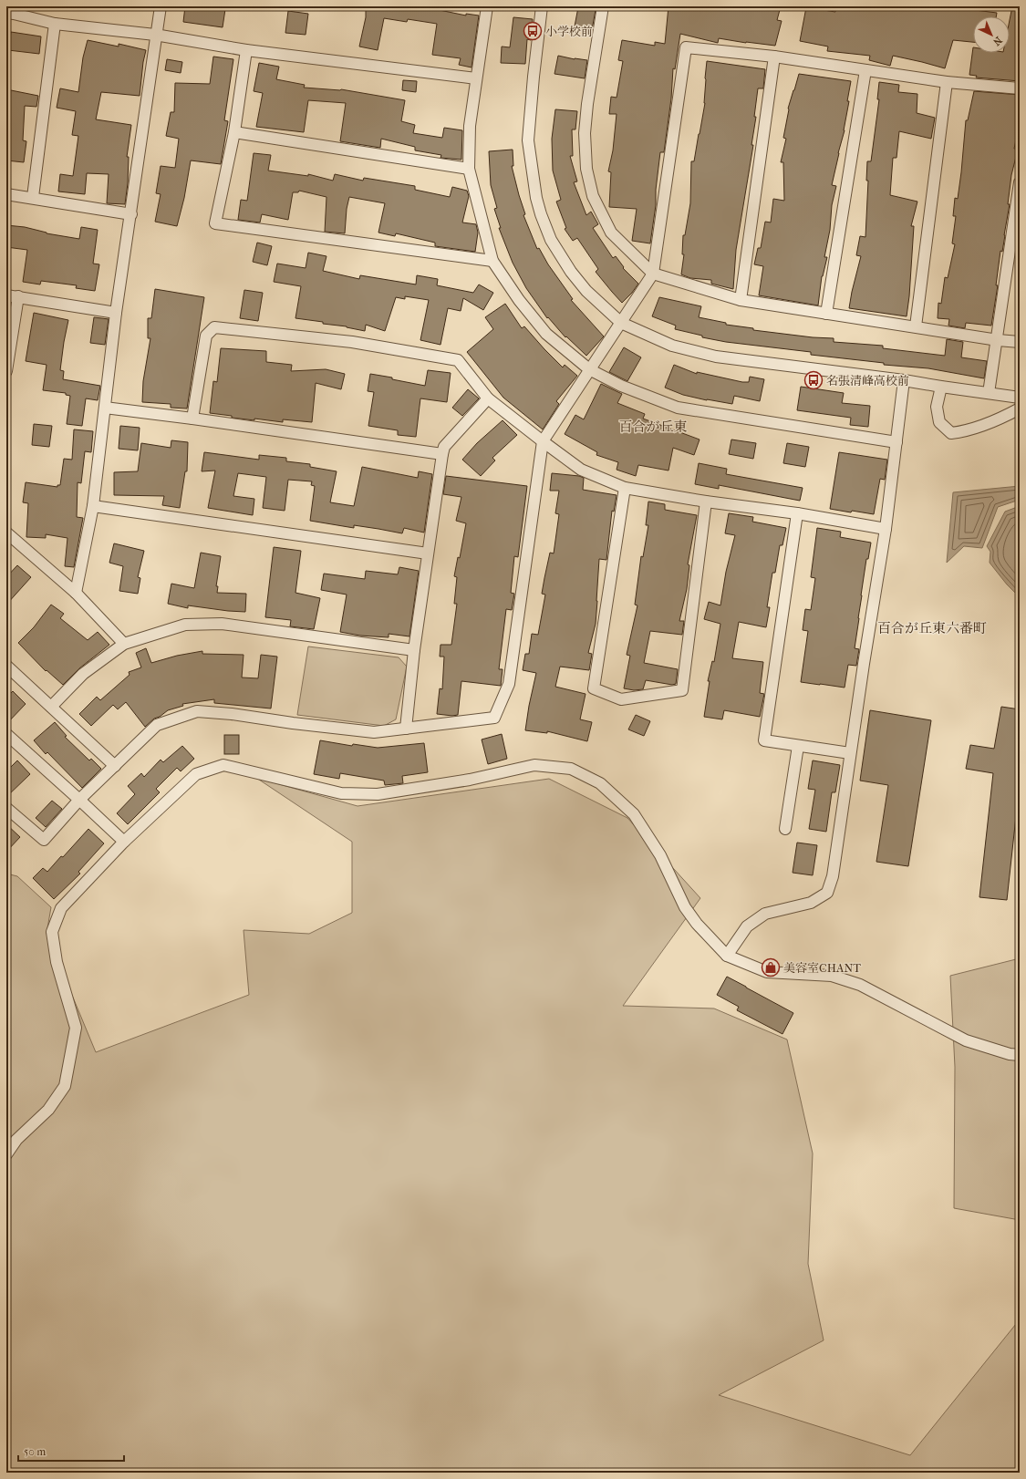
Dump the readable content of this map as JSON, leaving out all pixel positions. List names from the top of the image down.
{
  "districts": ["百合が丘東", "百合が丘東六番町"],
  "places": {
    "bus stop": ["小学校前", "名張清峰高校前"],
    "shop": ["美容室CHANT"]
  },
  "scale_bar": "50 m",
  "north": "bottom right"
}
